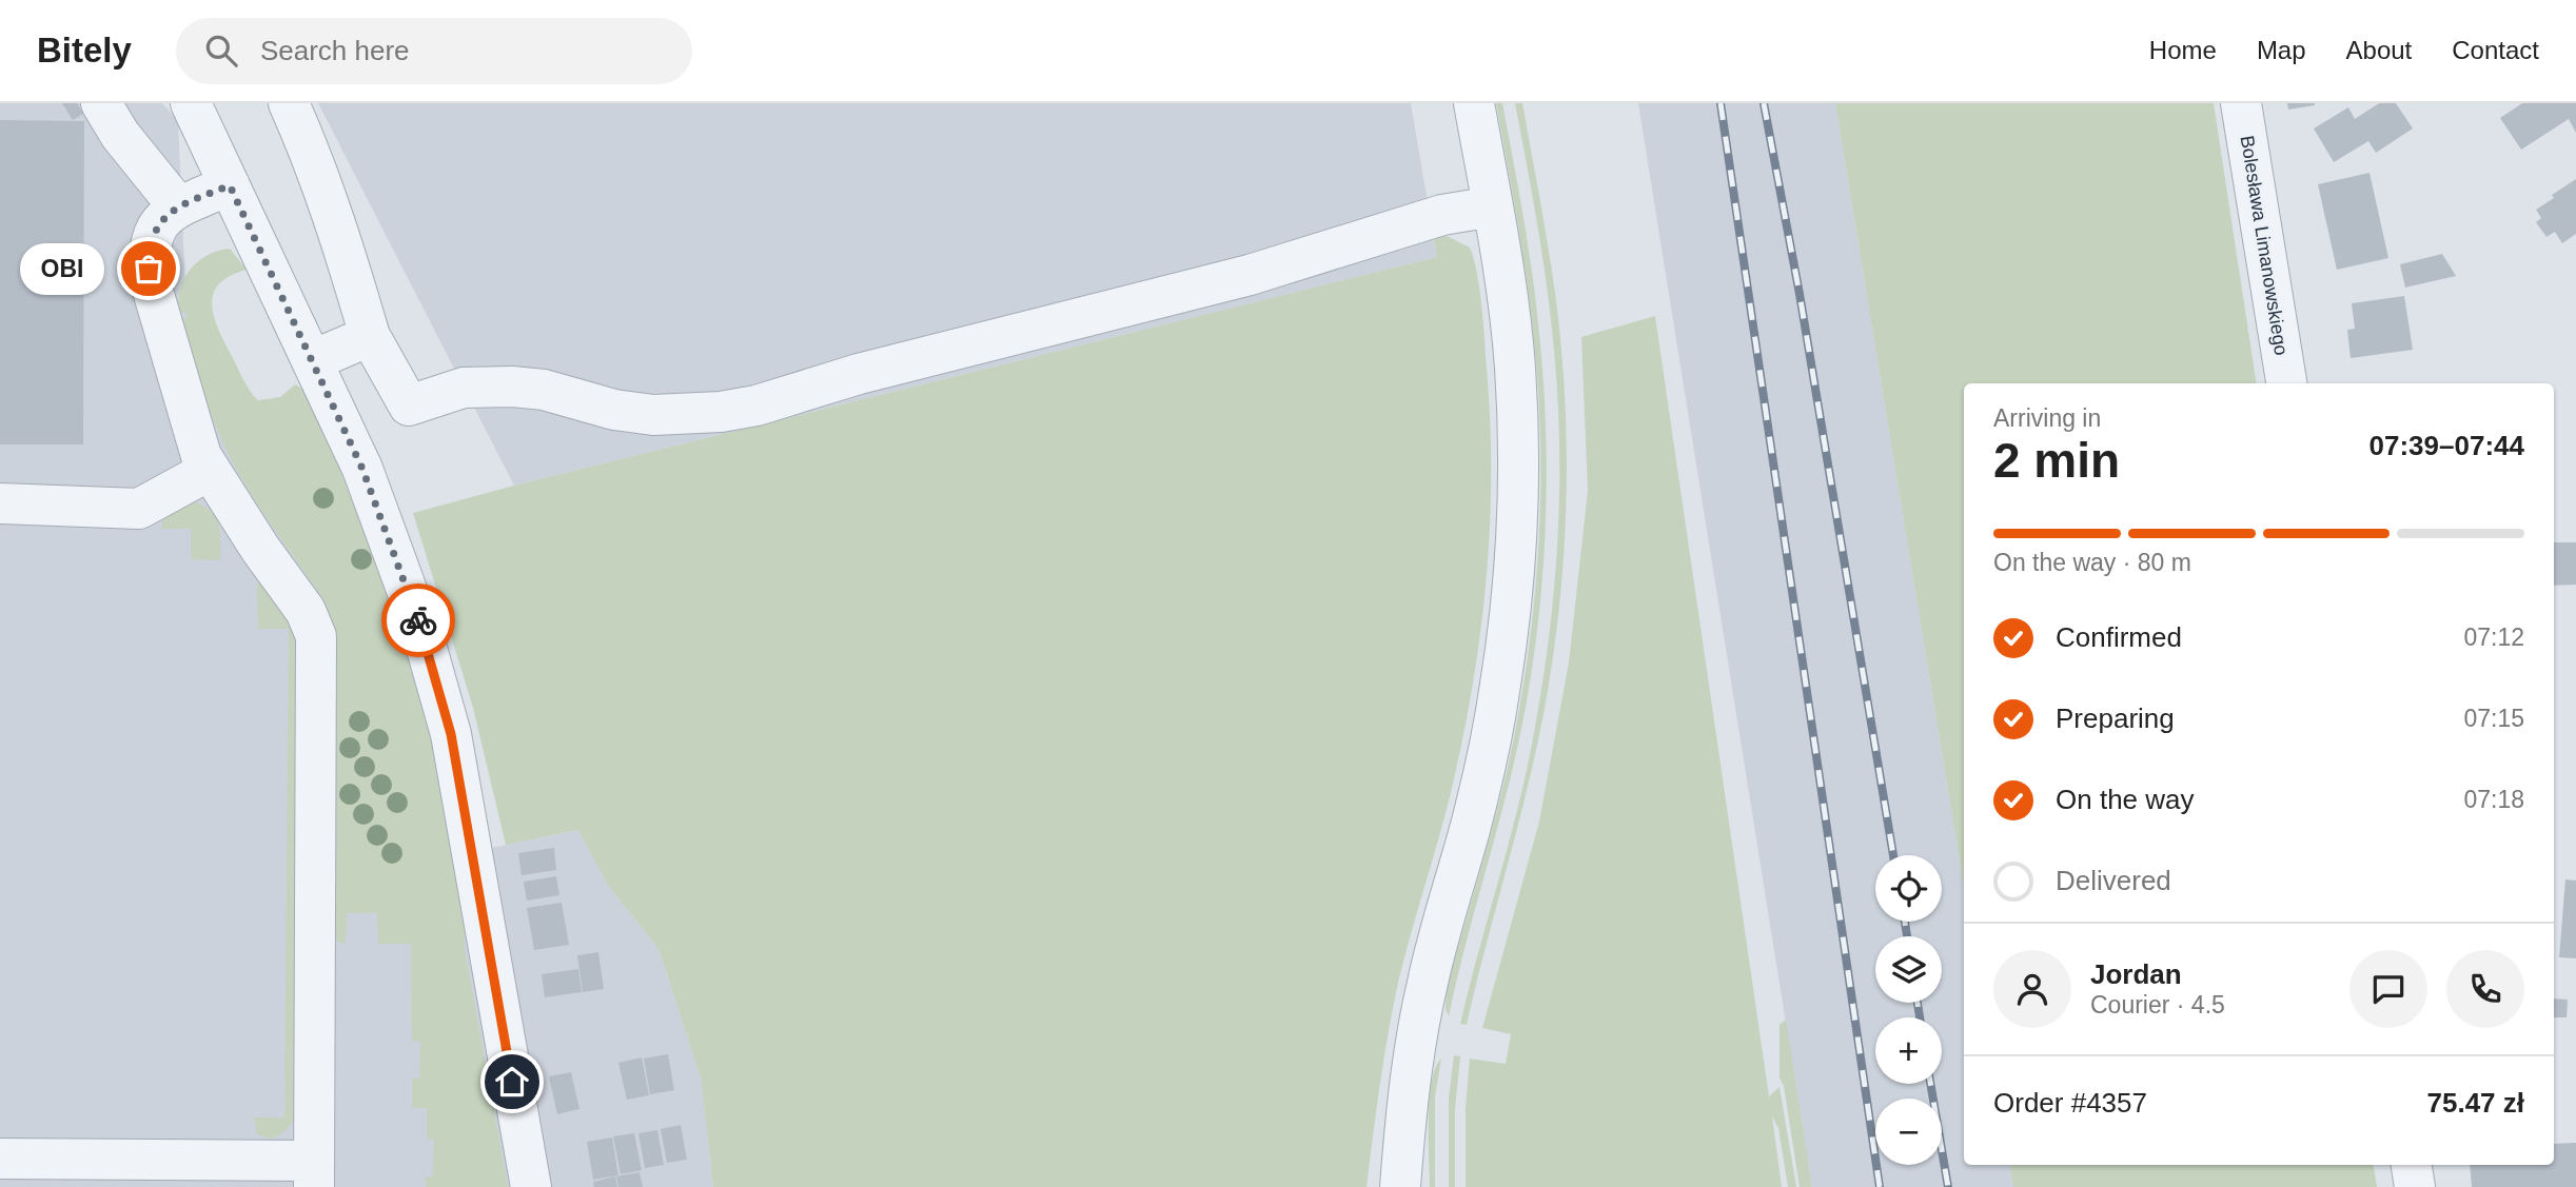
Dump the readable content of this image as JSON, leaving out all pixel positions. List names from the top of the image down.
{
  "streets": {
    "street": ["Bolesława Limanowskiego"]
  },
  "places": ["OBI"],
  "page": {
    "header": "Bitely",
    "search": "Search here",
    "nav": [
      "Home",
      "Map",
      "About",
      "Contact"
    ],
    "bubble": "OBI",
    "heading": ["2 min", "Arriving in", "07:39–07:44"],
    "panel": [
      "Jordan",
      "Courier · 4.5",
      "Order #4357",
      "75.47 zł"
    ],
    "bar": "On the way · 80 m",
    "list": [
      ["Confirmed", "07:12"],
      ["Preparing", "07:15"],
      ["On the way", "07:18"],
      "Delivered"
    ],
    "map_buttons": ["+", "−"]
  }
}
